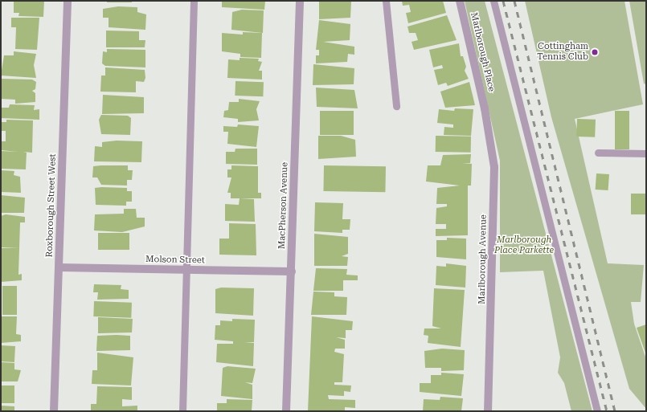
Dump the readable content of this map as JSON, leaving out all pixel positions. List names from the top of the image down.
{
  "streets": {
    "street": [
      "Marlborough Place",
      "Roxborough Street West",
      "MacPherson Avenue",
      "Marlborough Avenue",
      "Molson Street"
    ]
  },
  "crossings": [
    ["Marlborough Place", "Marlborough Avenue"],
    ["Roxborough Street West", "Molson Street"],
    ["MacPherson Avenue", "Molson Street"]
  ],
  "parks": ["Marlborough Place Parkette"],
  "places": ["Cottingham Tennis Club"]
}
